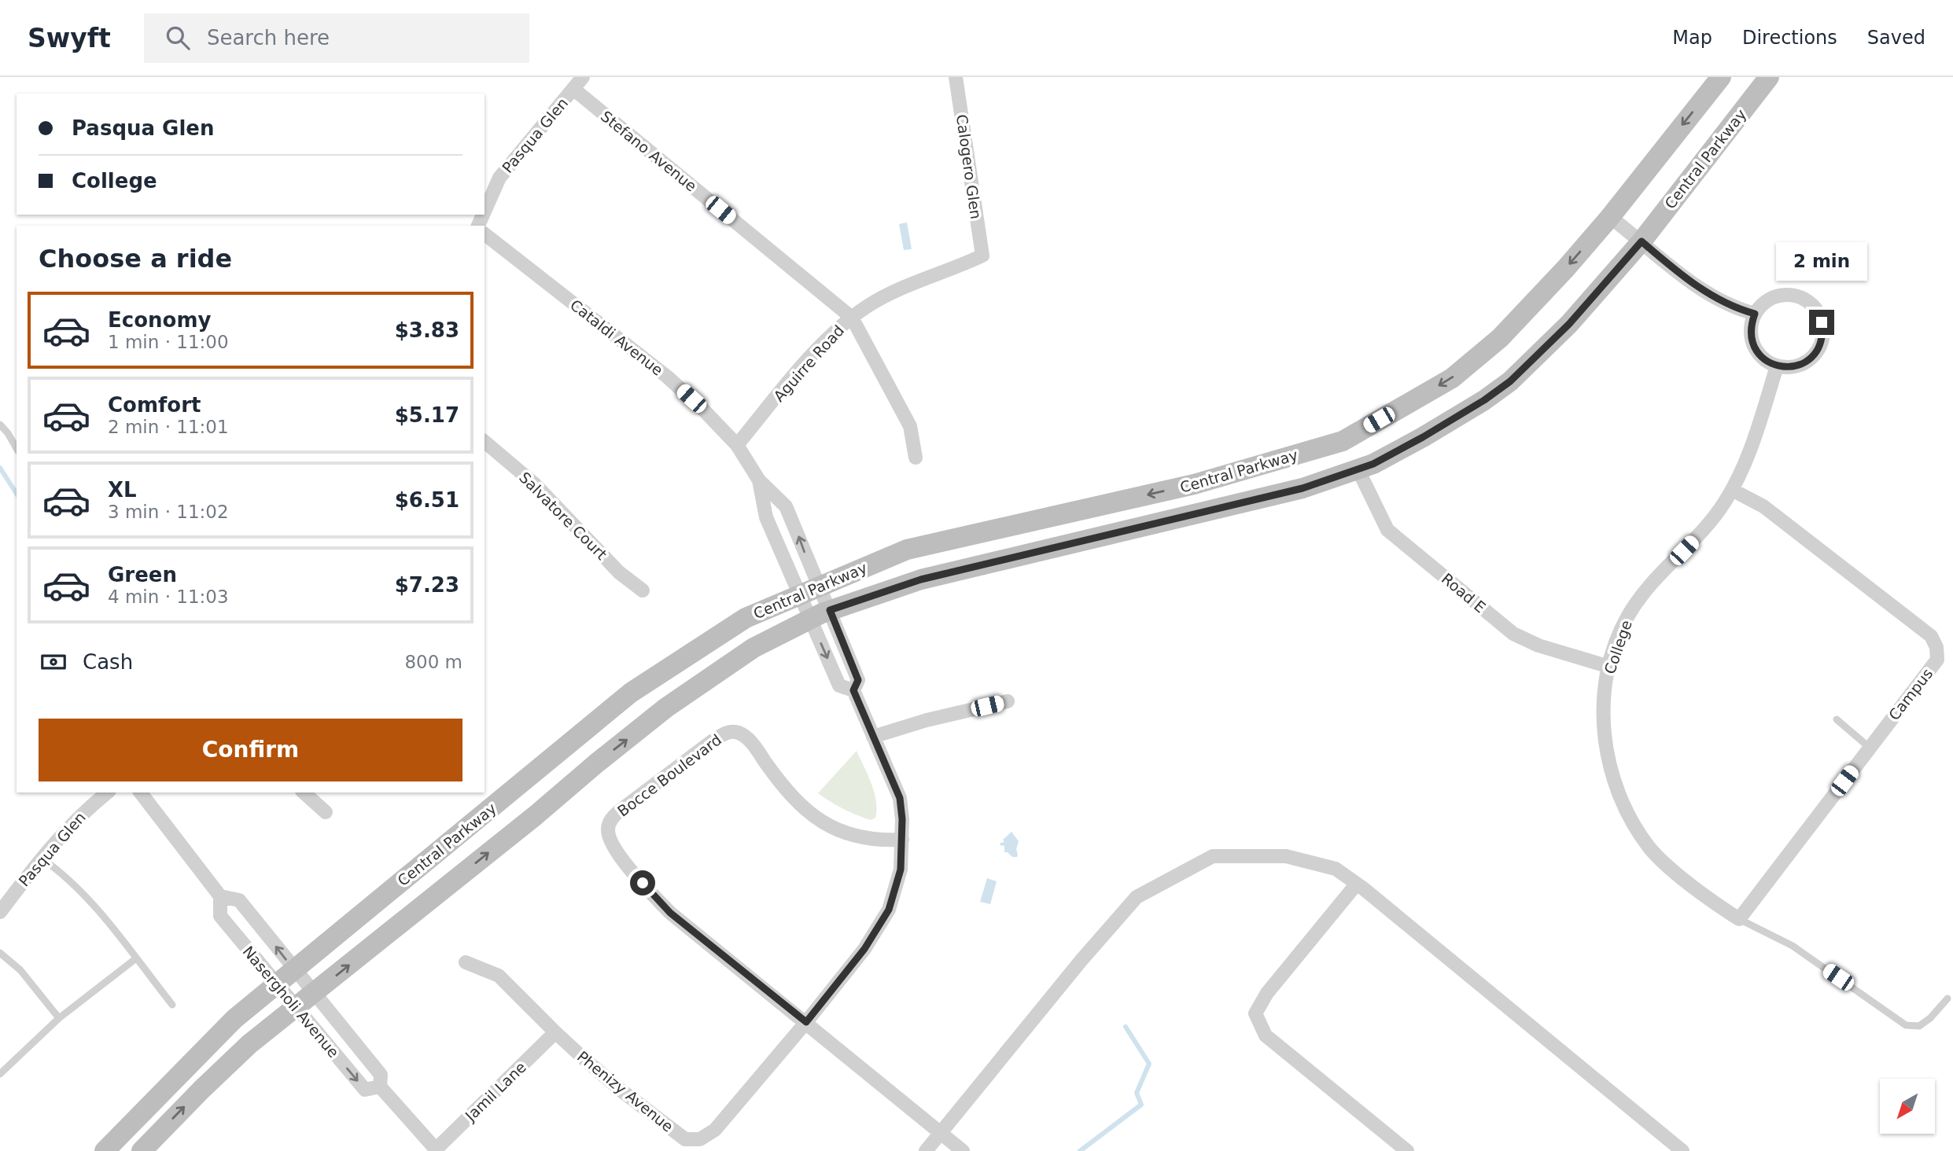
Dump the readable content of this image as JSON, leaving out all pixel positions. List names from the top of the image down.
{
  "streets": {
    "main road": ["Central Parkway"],
    "street": [
      "Pasqua Glen",
      "Stefano Avenue",
      "Calogero Glen",
      "Cataldi Avenue",
      "Aguirre Road",
      "Salvatore Court",
      "Road E",
      "College",
      "Campus",
      "Bocce Boulevard",
      "Nasergholi Avenue",
      "Jamil Lane",
      "Phenizy Avenue"
    ]
  },
  "crossings": [
    ["Pasqua Glen", "Stefano Avenue"],
    ["Stefano Avenue", "Aguirre Road"],
    ["Central Parkway", "Cataldi Avenue"],
    ["Central Parkway", "Road E"],
    ["Central Parkway", "Nasergholi Avenue"],
    ["Calogero Glen", "Aguirre Road"],
    ["Cataldi Avenue", "Aguirre Road"],
    ["Road E", "College"],
    ["College", "Campus"],
    ["Bocce Boulevard", "Phenizy Avenue"],
    ["Nasergholi Avenue", "Jamil Lane"],
    ["Jamil Lane", "Phenizy Avenue"]
  ],
  "north": "bottom left",
  "page": {
    "header": "Swyft",
    "search": "Search here",
    "nav": ["Map", "Directions", "Saved"],
    "banner": ["Pasqua Glen", "College"],
    "heading": "Choose a ride",
    "bubble": "2 min",
    "list": [
      {
        "name": "Economy",
        "note": "1 min · 11:00",
        "value": "$3.83"
      },
      {
        "name": "Comfort",
        "note": "2 min · 11:01",
        "value": "$5.17"
      },
      {
        "name": "XL",
        "note": "3 min · 11:02",
        "value": "$6.51"
      },
      {
        "name": "Green",
        "note": "4 min · 11:03",
        "value": "$7.23"
      }
    ],
    "pay": ["Cash", "800 m"],
    "buttons": "Confirm"
  }
}
